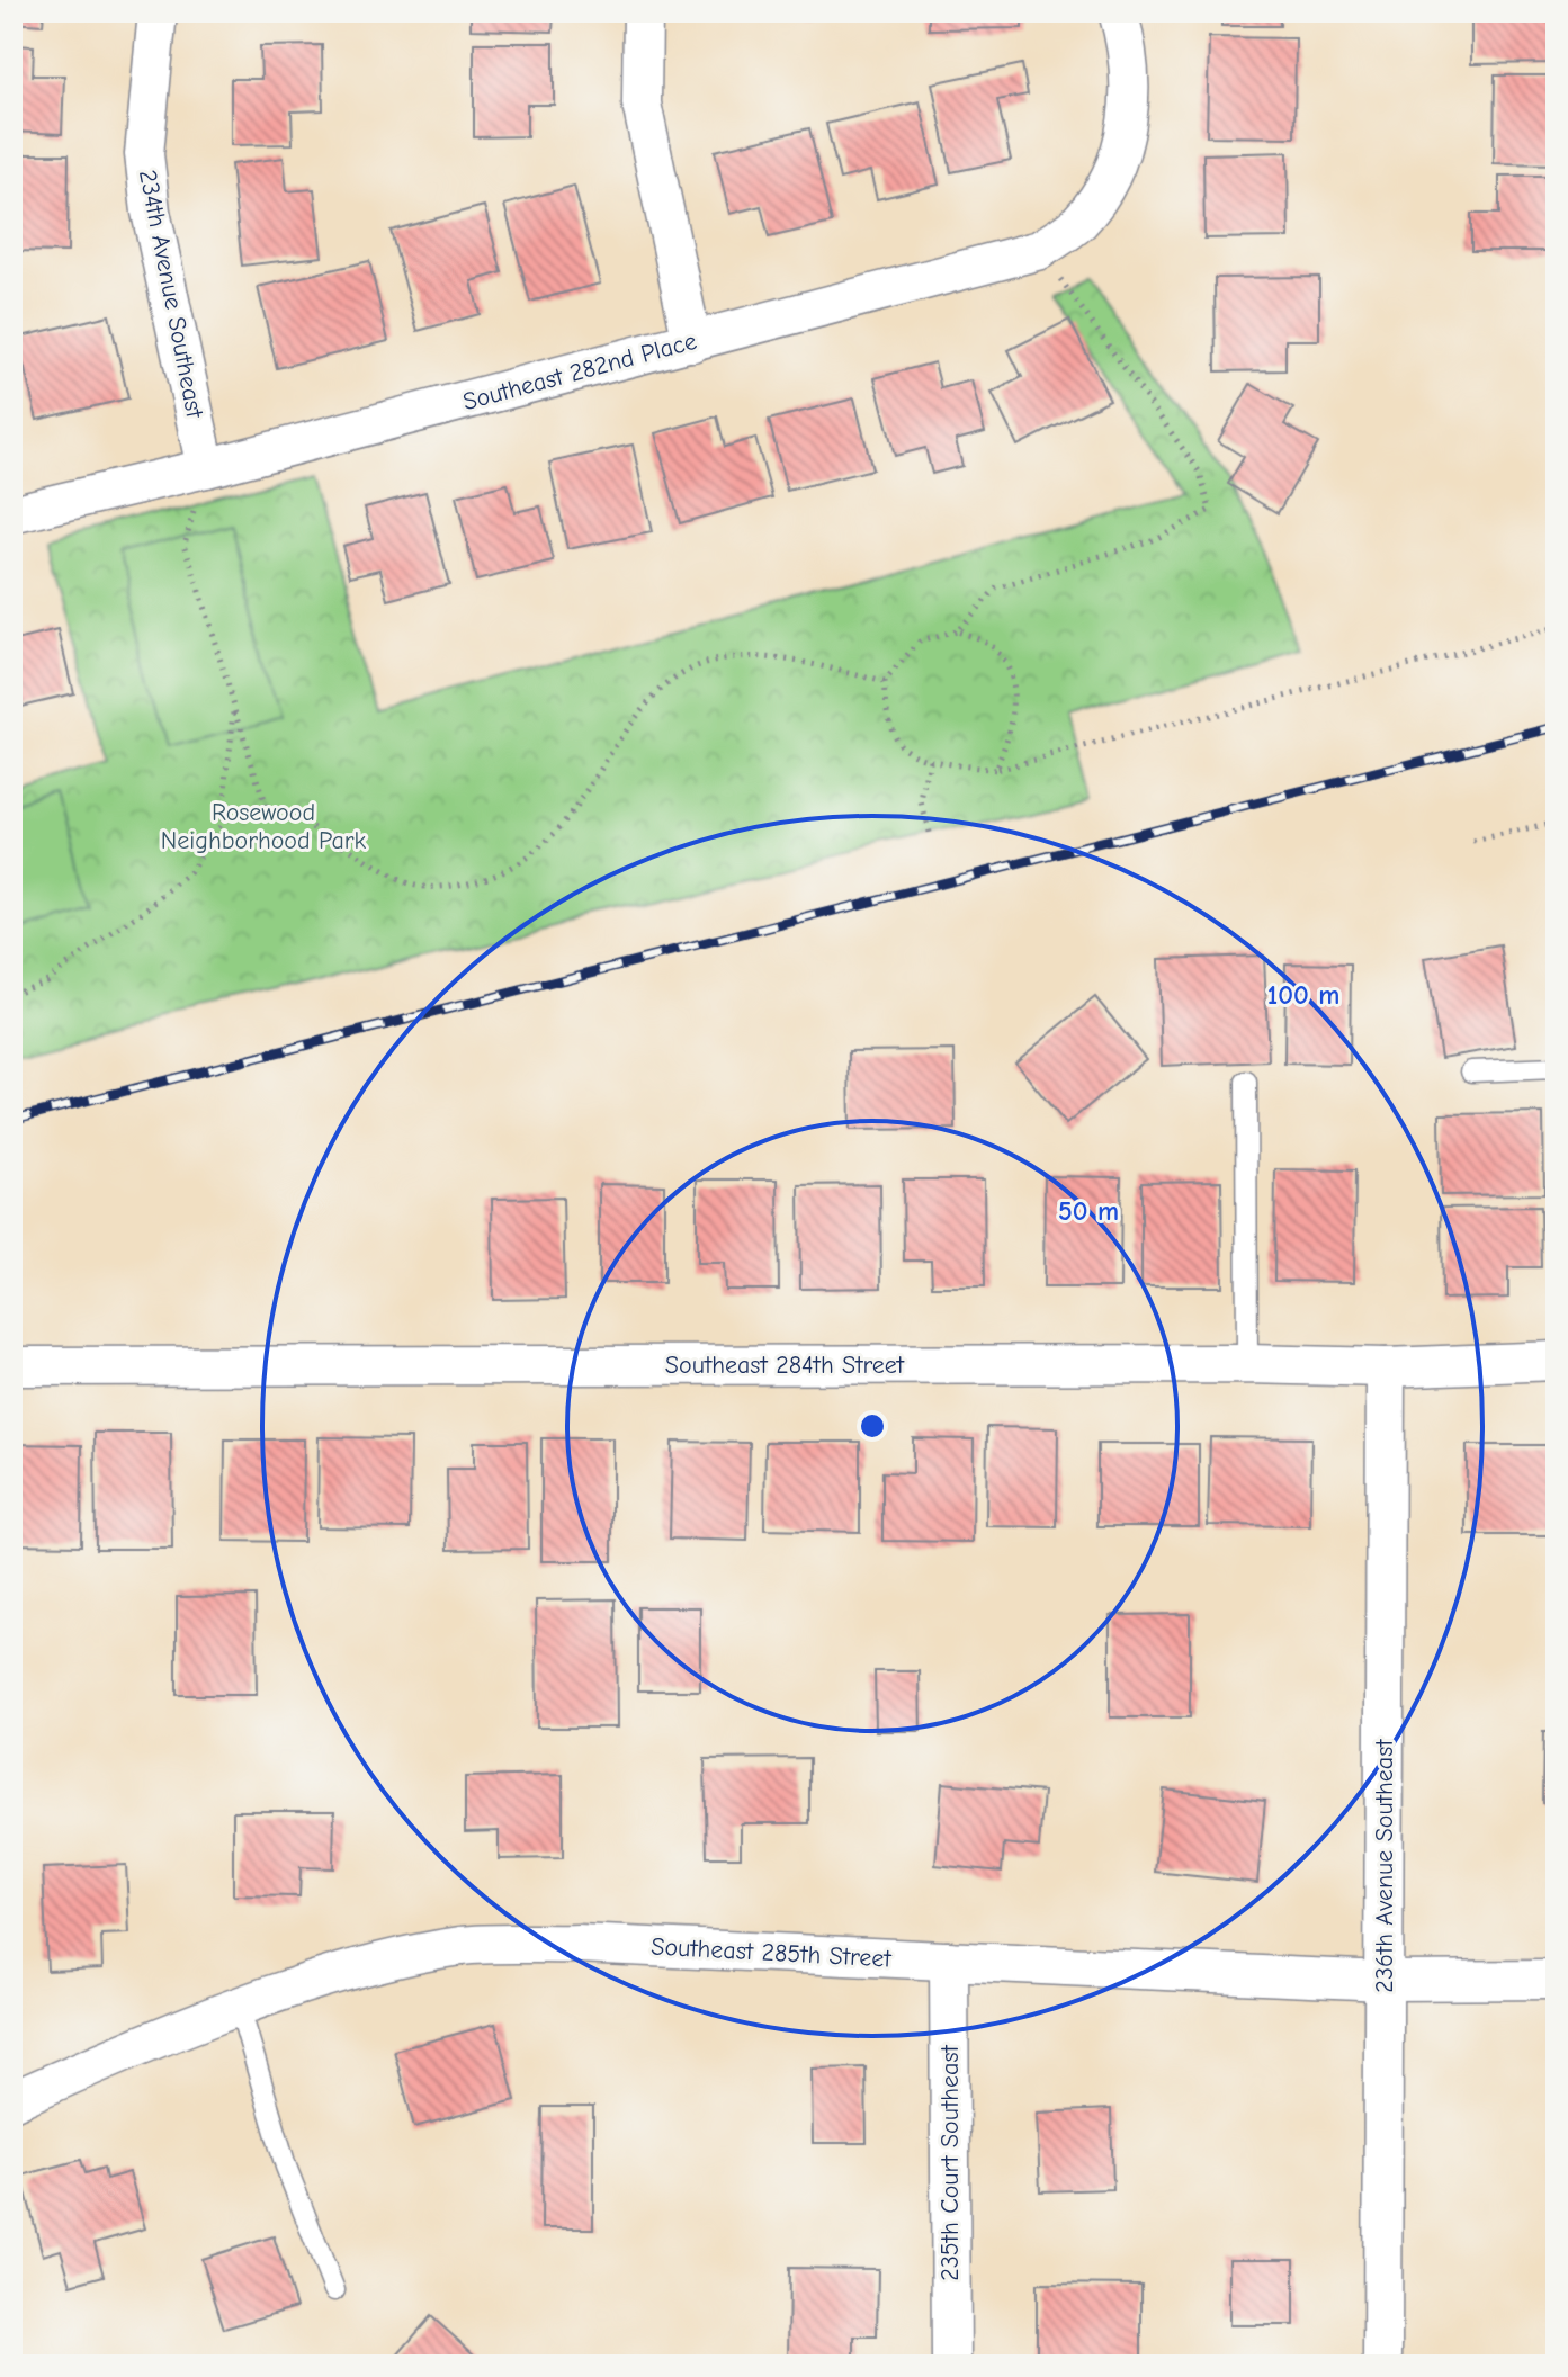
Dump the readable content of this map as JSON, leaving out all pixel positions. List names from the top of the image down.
{
  "streets": {
    "street": [
      "234th Avenue Southeast",
      "Southeast 282nd Place",
      "Southeast 284th Street",
      "236th Avenue Southeast",
      "Southeast 285th Street",
      "235th Court Southeast"
    ]
  },
  "crossings": [
    ["234th Avenue Southeast", "Southeast 282nd Place"],
    ["Southeast 284th Street", "236th Avenue Southeast"],
    ["236th Avenue Southeast", "Southeast 285th Street"],
    ["Southeast 285th Street", "235th Court Southeast"]
  ],
  "parks": ["Rosewood Neighborhood Park"],
  "rings": ["100 m", "50 m"]
}
